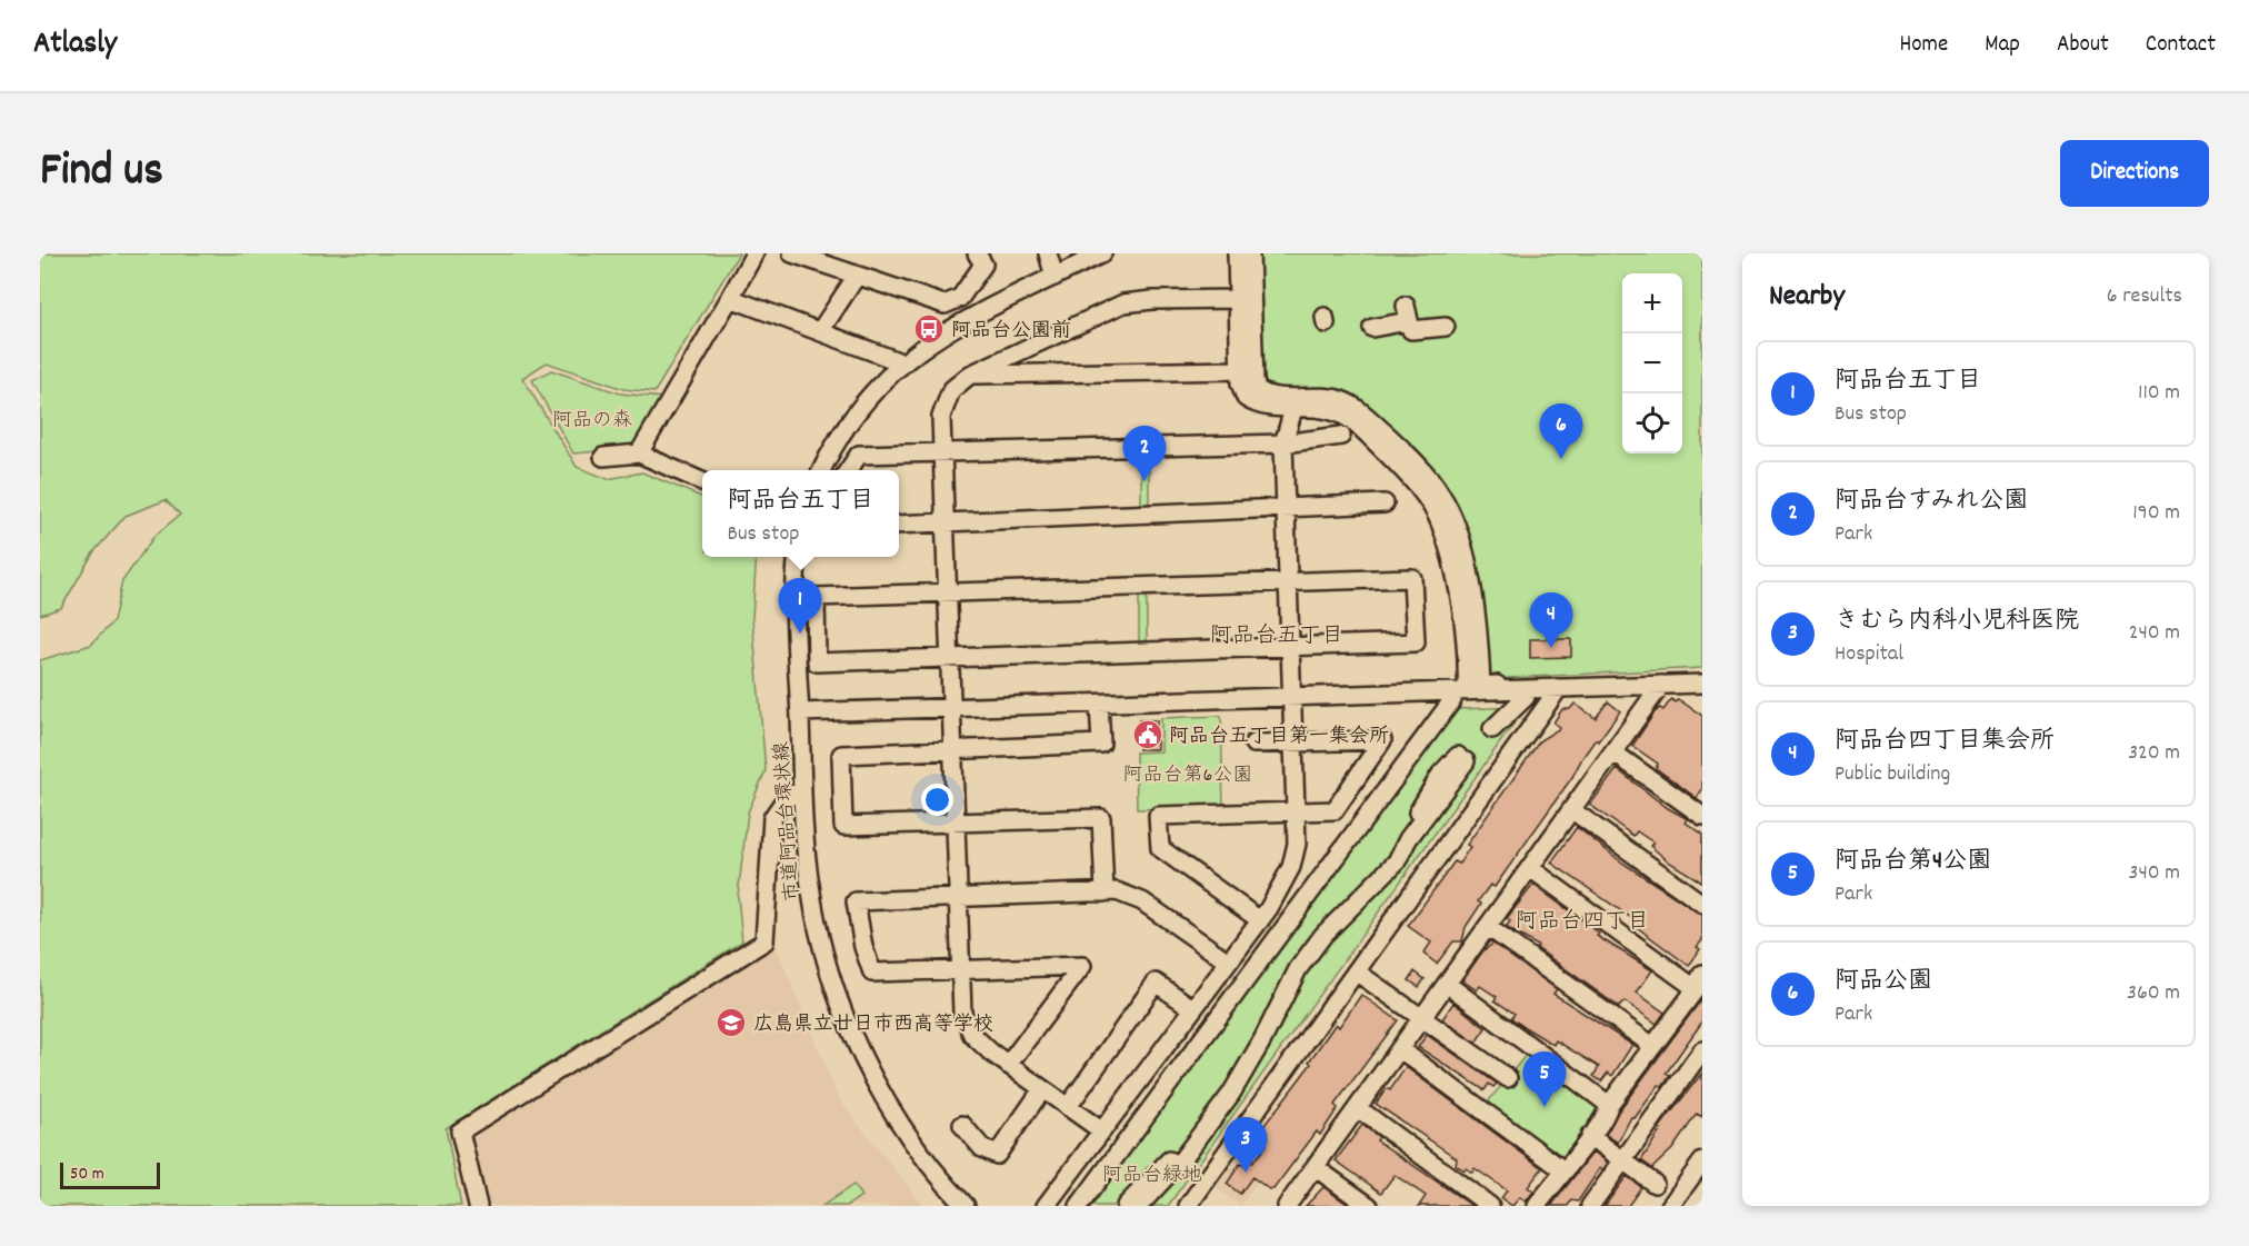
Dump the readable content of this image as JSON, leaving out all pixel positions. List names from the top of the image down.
{
  "streets": {
    "street": ["市道阿品台環状線"]
  },
  "districts": ["阿品台五丁目", "阿品台四丁目"],
  "parks": ["阿品の森", "阿品台第6公園", "阿品台緑地"],
  "places": {
    "bus stop": ["阿品台公園前"],
    "public building": ["阿品台五丁目第一集会所"],
    "school or university": ["広島県立廿日市西高等学校"]
  },
  "scale_bar": "50 m",
  "page": {
    "header": "Atlasly",
    "nav": [
      "Home",
      "Map",
      "About",
      "Contact"
    ],
    "title": "Find us",
    "buttons": "Directions",
    "heading": ["Nearby", "6 results"],
    "map_buttons": ["+", "−"],
    "list": [
      {
        "mark": "1",
        "name": "阿品台五丁目",
        "note": "Bus stop",
        "value": "110 m"
      },
      {
        "mark": "2",
        "name": "阿品台すみれ公園",
        "note": "Park",
        "value": "190 m"
      },
      {
        "mark": "3",
        "name": "きむら内科小児科医院",
        "note": "Hospital",
        "value": "240 m"
      },
      {
        "mark": "4",
        "name": "阿品台四丁目集会所",
        "note": "Public building",
        "value": "320 m"
      },
      {
        "mark": "5",
        "name": "阿品台第4公園",
        "note": "Park",
        "value": "340 m"
      },
      {
        "mark": "6",
        "name": "阿品公園",
        "note": "Park",
        "value": "360 m"
      }
    ],
    "pins": [
      "6",
      "2",
      "1",
      "4",
      "5",
      "3"
    ],
    "popup": ["阿品台五丁目", "Bus stop"],
    "scale": "50 m"
  }
}
